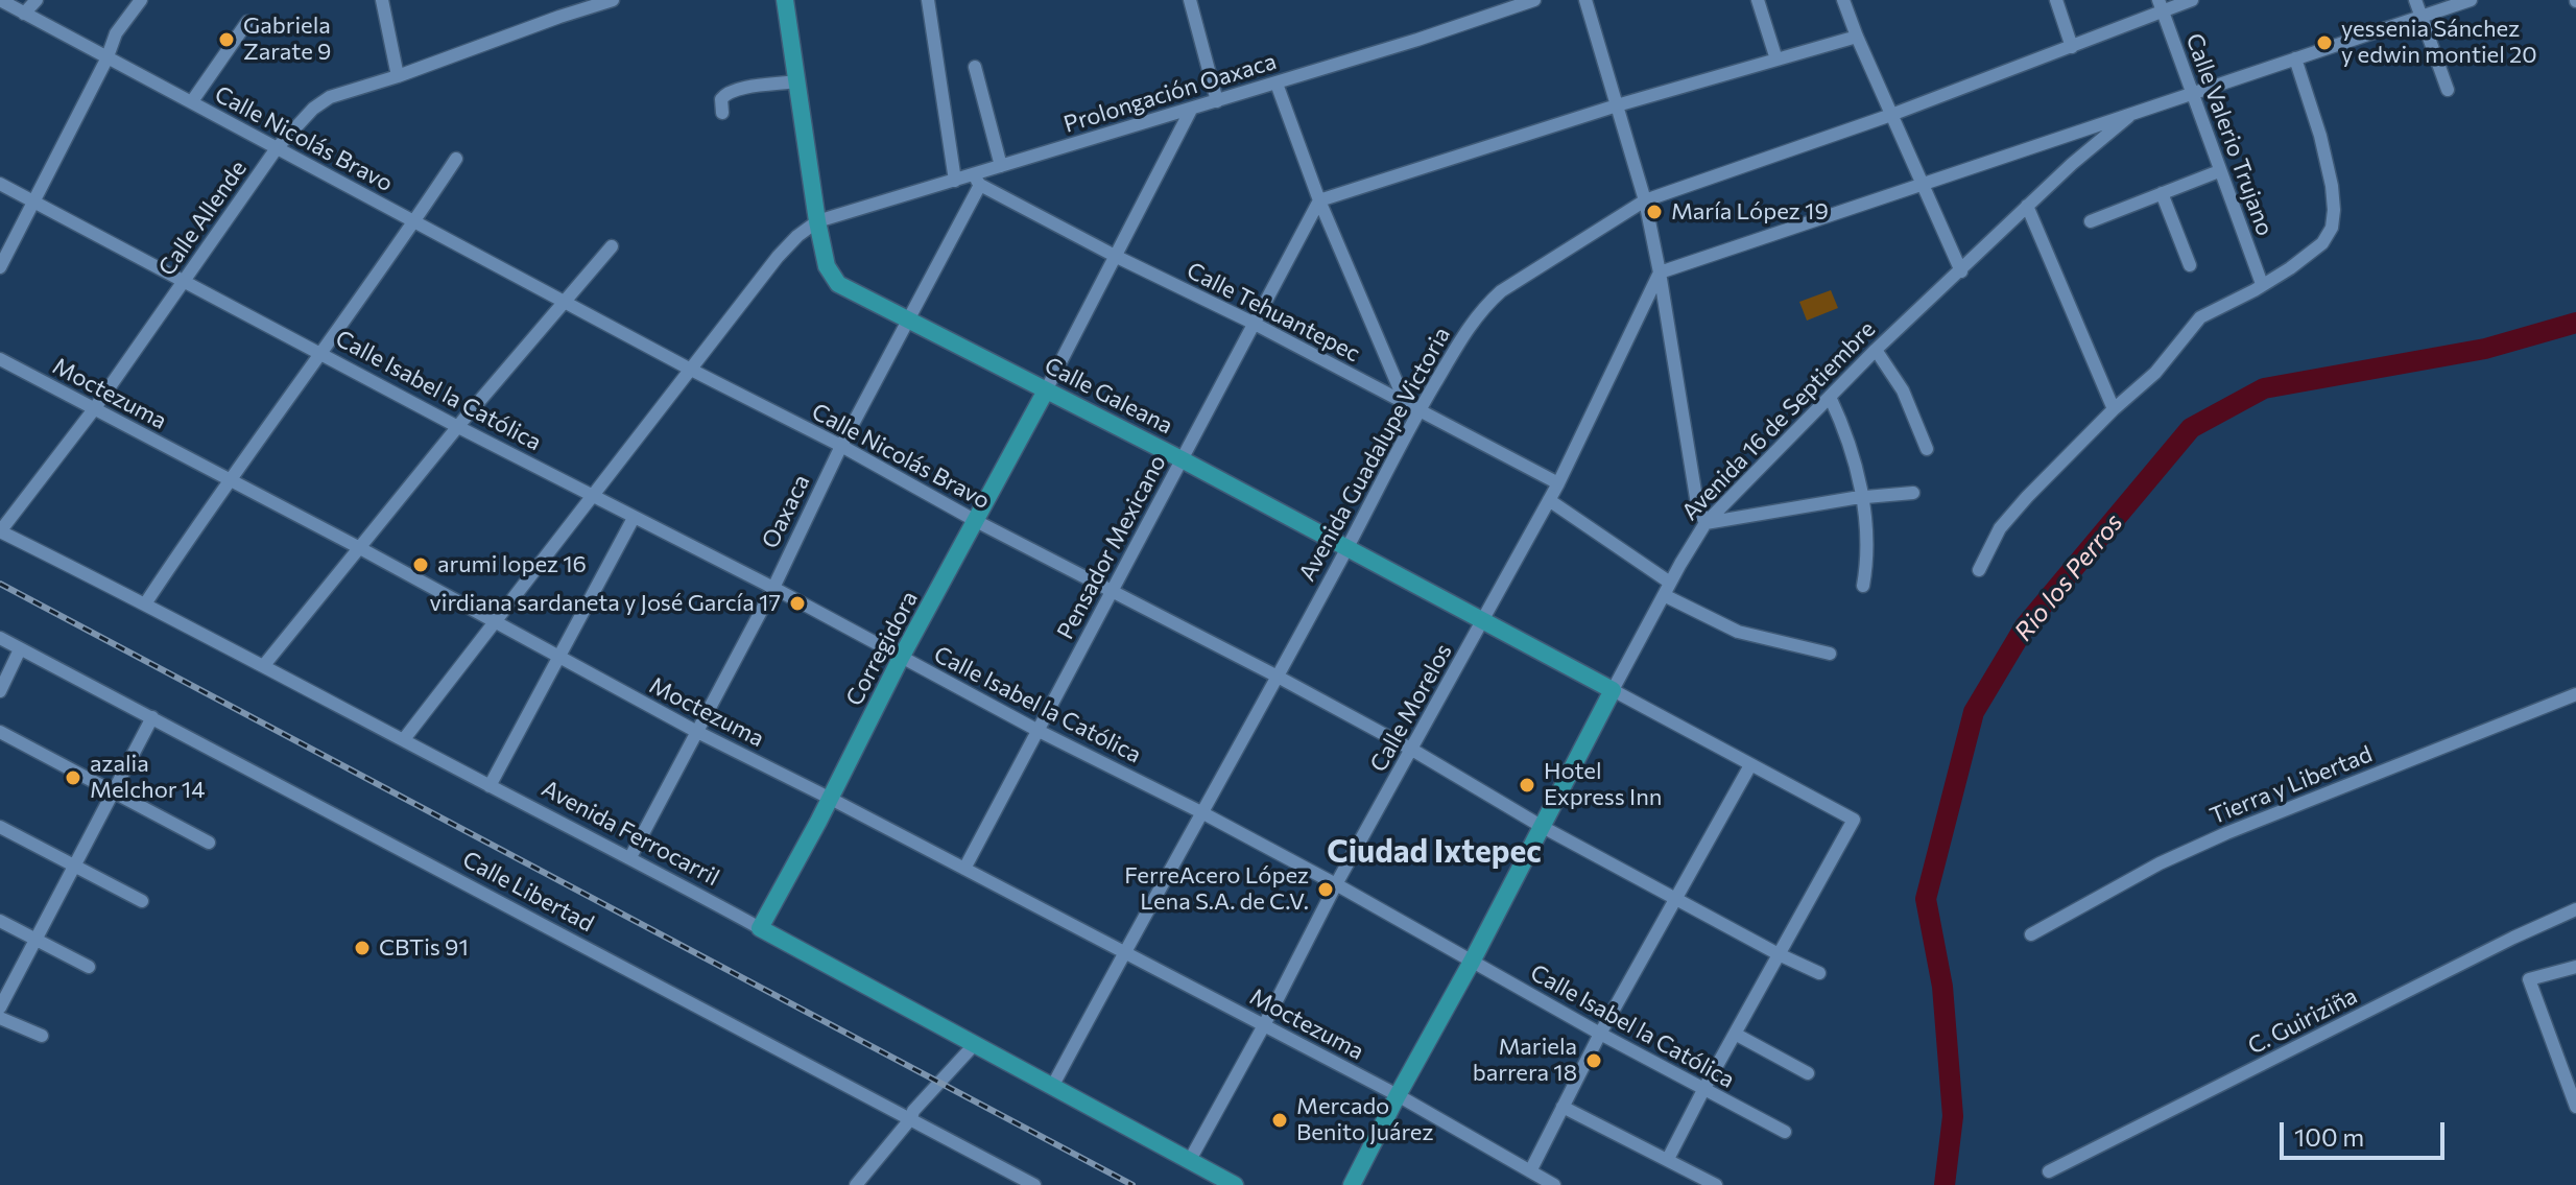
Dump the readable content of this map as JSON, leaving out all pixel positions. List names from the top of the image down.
{
  "streets": {
    "main road": [
      "Calle Galeana",
      "Avenida 16 de Septiembre",
      "Corregidora",
      "Avenida Ferrocarril"
    ],
    "street": [
      "Prolongación Oaxaca",
      "Calle Valerio Trujano",
      "Calle Nicolás Bravo",
      "Calle Allende",
      "Calle Tehuantepec",
      "Calle Isabel la Católica",
      "Moctezuma",
      "Avenida Guadalupe Victoria",
      "Oaxaca",
      "Pensador Mexicano",
      "Calle Morelos",
      "Tierra y Libertad",
      "Calle Libertad",
      "C. Guiriziña"
    ]
  },
  "crossings": [
    ["Prolongación Oaxaca", "Calle Tehuantepec"],
    ["Prolongación Oaxaca", "Calle Galeana"],
    ["Prolongación Oaxaca", "Oaxaca"],
    ["Calle Valerio Trujano", "Avenida 16 de Septiembre"],
    ["Calle Valerio Trujano", "Avenida Guadalupe Victoria"],
    ["Calle Nicolás Bravo", "Calle Allende"],
    ["Calle Nicolás Bravo", "Avenida 16 de Septiembre"],
    ["Calle Nicolás Bravo", "Avenida Guadalupe Victoria"],
    ["Calle Nicolás Bravo", "Oaxaca"],
    ["Calle Nicolás Bravo", "Pensador Mexicano"],
    ["Calle Nicolás Bravo", "Corregidora"],
    ["Calle Nicolás Bravo", "Calle Morelos"],
    ["Calle Allende", "Calle Isabel la Católica"],
    ["Calle Allende", "Moctezuma"],
    ["Calle Allende", "Avenida Ferrocarril"],
    ["Calle Tehuantepec", "Avenida Guadalupe Victoria"],
    ["Calle Tehuantepec", "Oaxaca"],
    ["Calle Tehuantepec", "Pensador Mexicano"],
    ["Calle Tehuantepec", "Calle Morelos"],
    ["Calle Isabel la Católica", "Avenida 16 de Septiembre"],
    ["Calle Isabel la Católica", "Avenida Guadalupe Victoria"],
    ["Calle Isabel la Católica", "Oaxaca"],
    ["Calle Isabel la Católica", "Pensador Mexicano"],
    ["Calle Isabel la Católica", "Corregidora"],
    ["Calle Isabel la Católica", "Calle Morelos"],
    ["Moctezuma", "Avenida 16 de Septiembre"],
    ["Moctezuma", "Avenida Guadalupe Victoria"],
    ["Moctezuma", "Oaxaca"],
    ["Moctezuma", "Pensador Mexicano"],
    ["Moctezuma", "Corregidora"],
    ["Moctezuma", "Calle Morelos"],
    ["Calle Galeana", "Avenida 16 de Septiembre"],
    ["Calle Galeana", "Avenida Guadalupe Victoria"],
    ["Calle Galeana", "Oaxaca"],
    ["Calle Galeana", "Pensador Mexicano"],
    ["Calle Galeana", "Corregidora"],
    ["Calle Galeana", "Calle Morelos"],
    ["Avenida Guadalupe Victoria", "Avenida Ferrocarril"],
    ["Oaxaca", "Avenida Ferrocarril"],
    ["Corregidora", "Avenida Ferrocarril"],
    ["Calle Morelos", "Avenida Ferrocarril"]
  ],
  "districts": ["Ciudad Ixtepec"],
  "water": ["Rio los Perros"],
  "places": [
    "Gabriela Zarate 9",
    "yessenia Sánchez y edwin montiel 20",
    "María López 19",
    "arumi lopez 16",
    "virdiana sardaneta y José García 17",
    "azalia Melchor 14",
    "Hotel Express Inn",
    "FerreAcero López Lena S.A. de C.V.",
    "CBTis 91",
    "Mariela barrera 18",
    "Mercado Benito Juárez"
  ],
  "scale_bar": "100 m"
}
